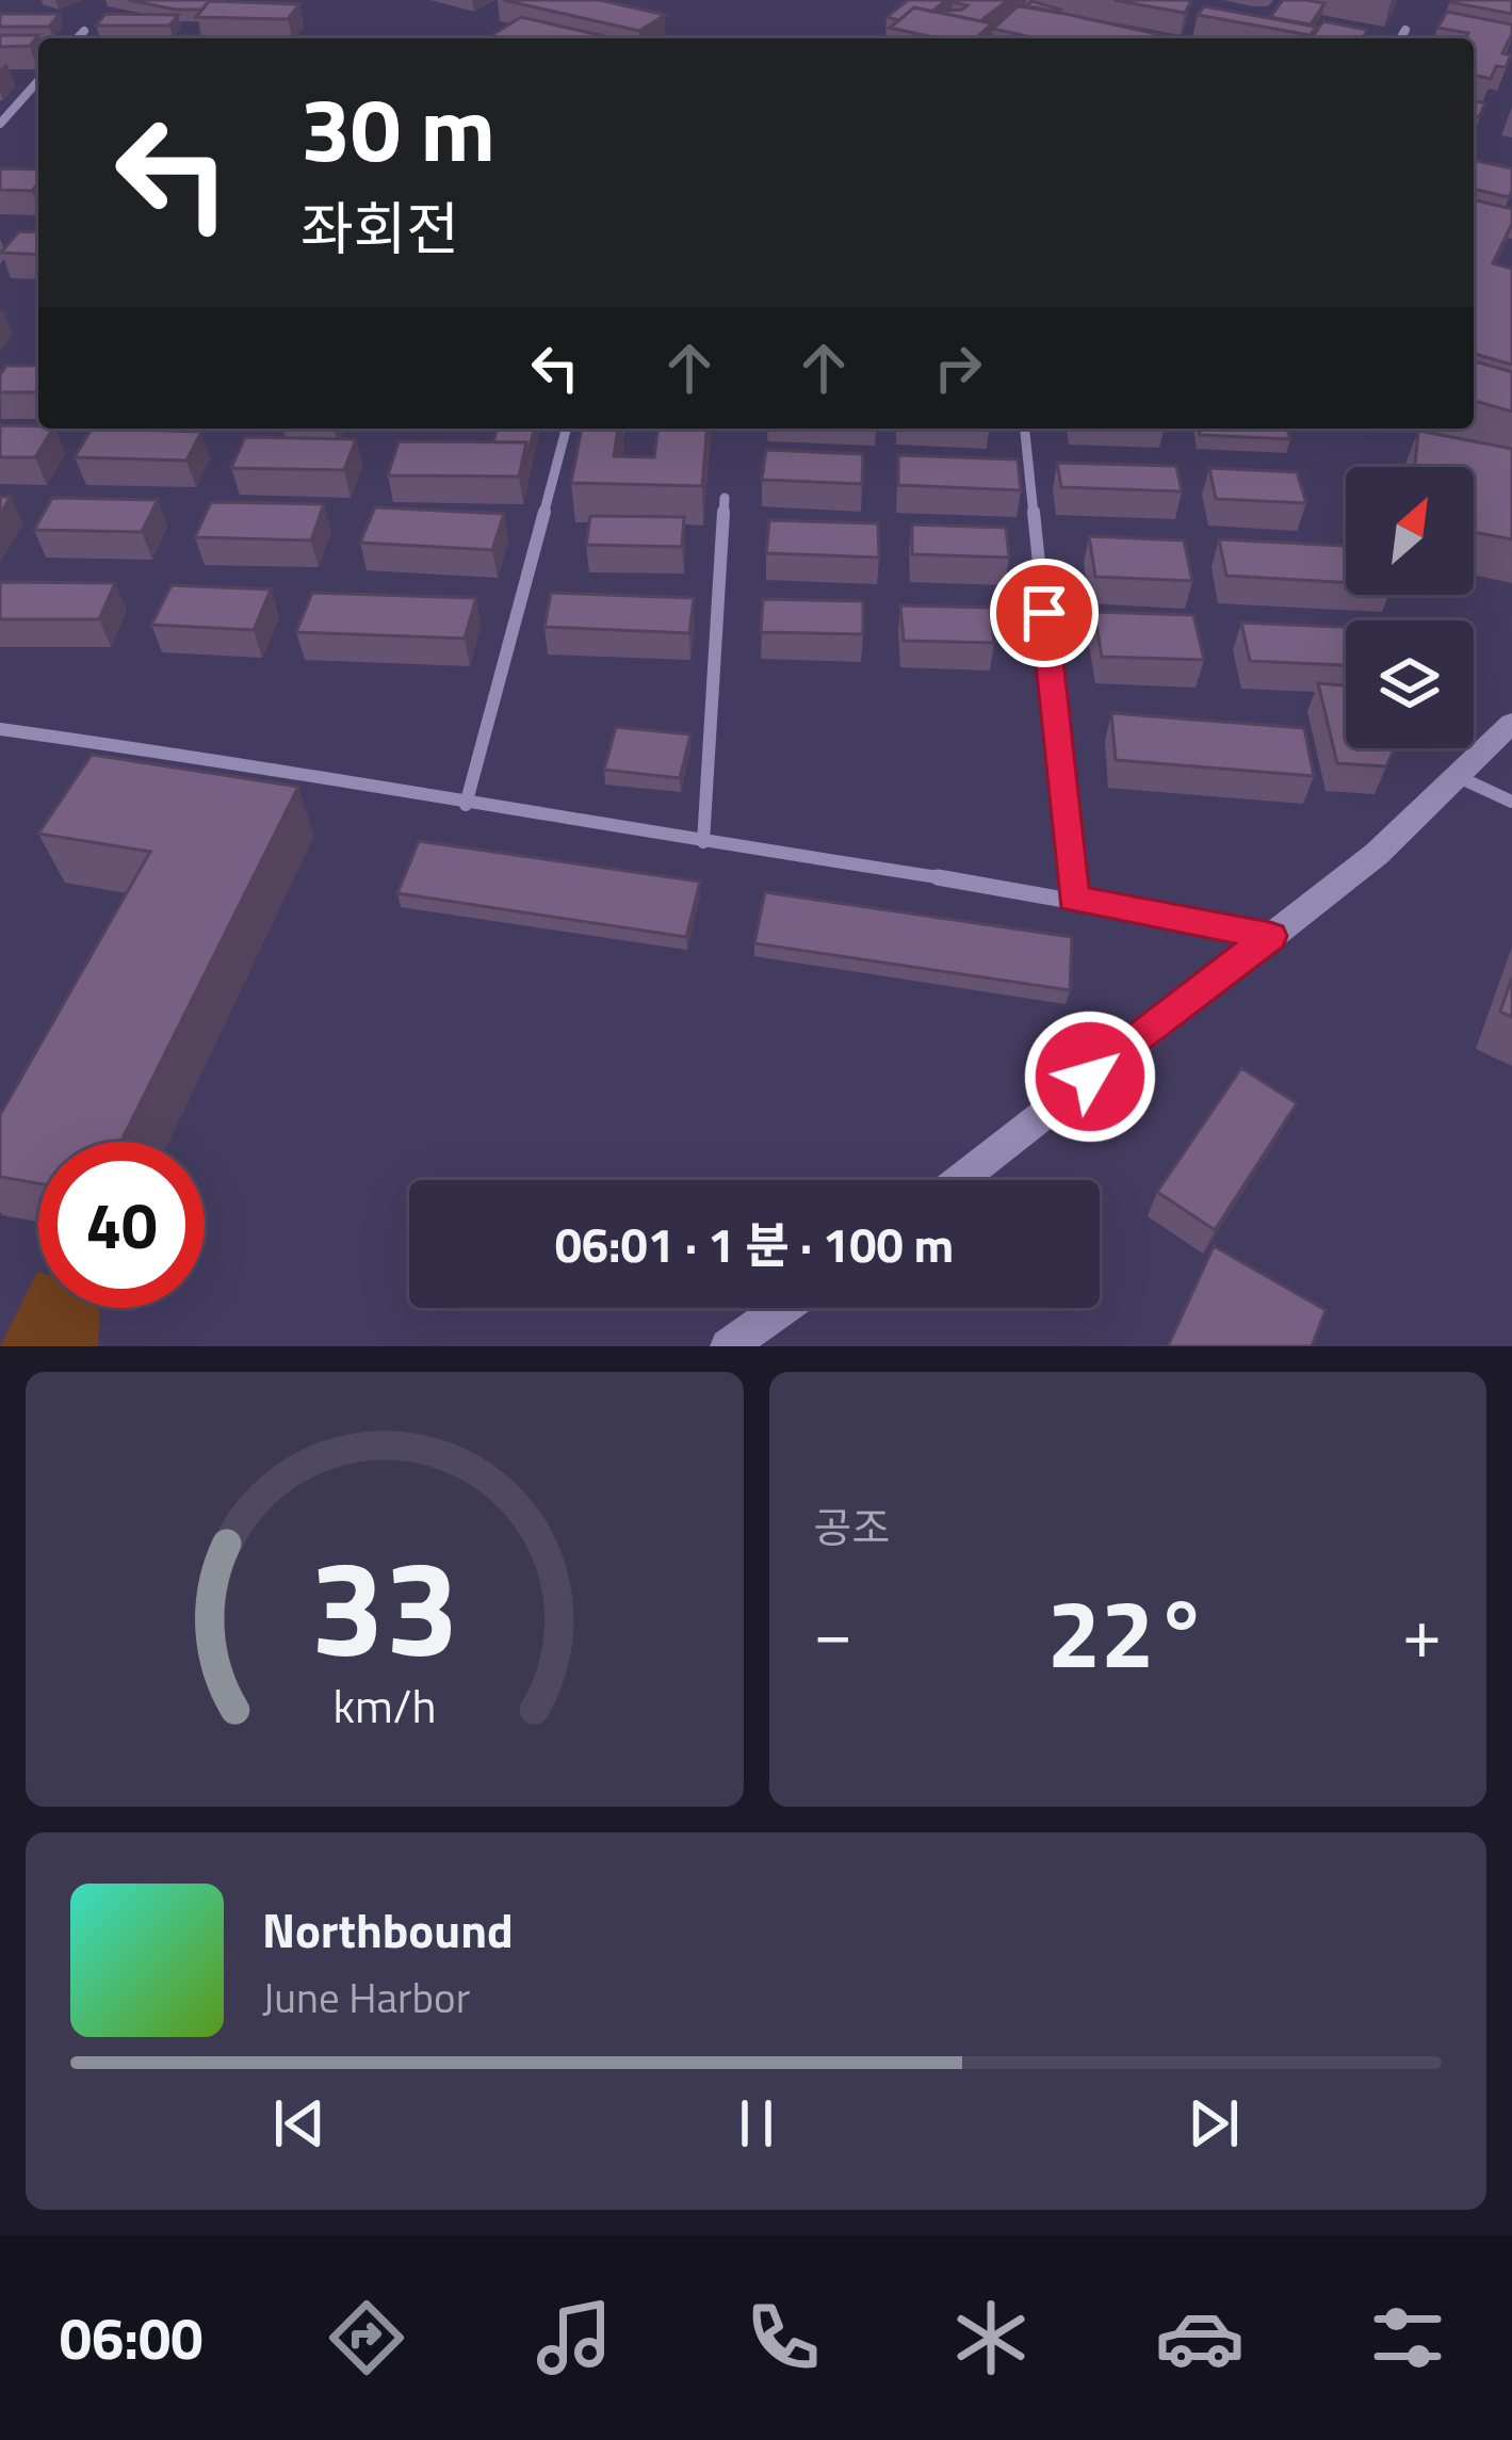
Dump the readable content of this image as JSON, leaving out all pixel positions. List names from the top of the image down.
{
  "north": "top right",
  "page": {
    "turn": ["30 m", "좌회전"],
    "limit": "40",
    "trip": "06:01 · 1 분 · 100 m",
    "tile": "공조",
    "heat": ["−", "22°", "+"],
    "song": ["Northbound", "June Harbor"],
    "tabs": "06:00",
    "gauge": ["33", "km/h"]
  }
}
